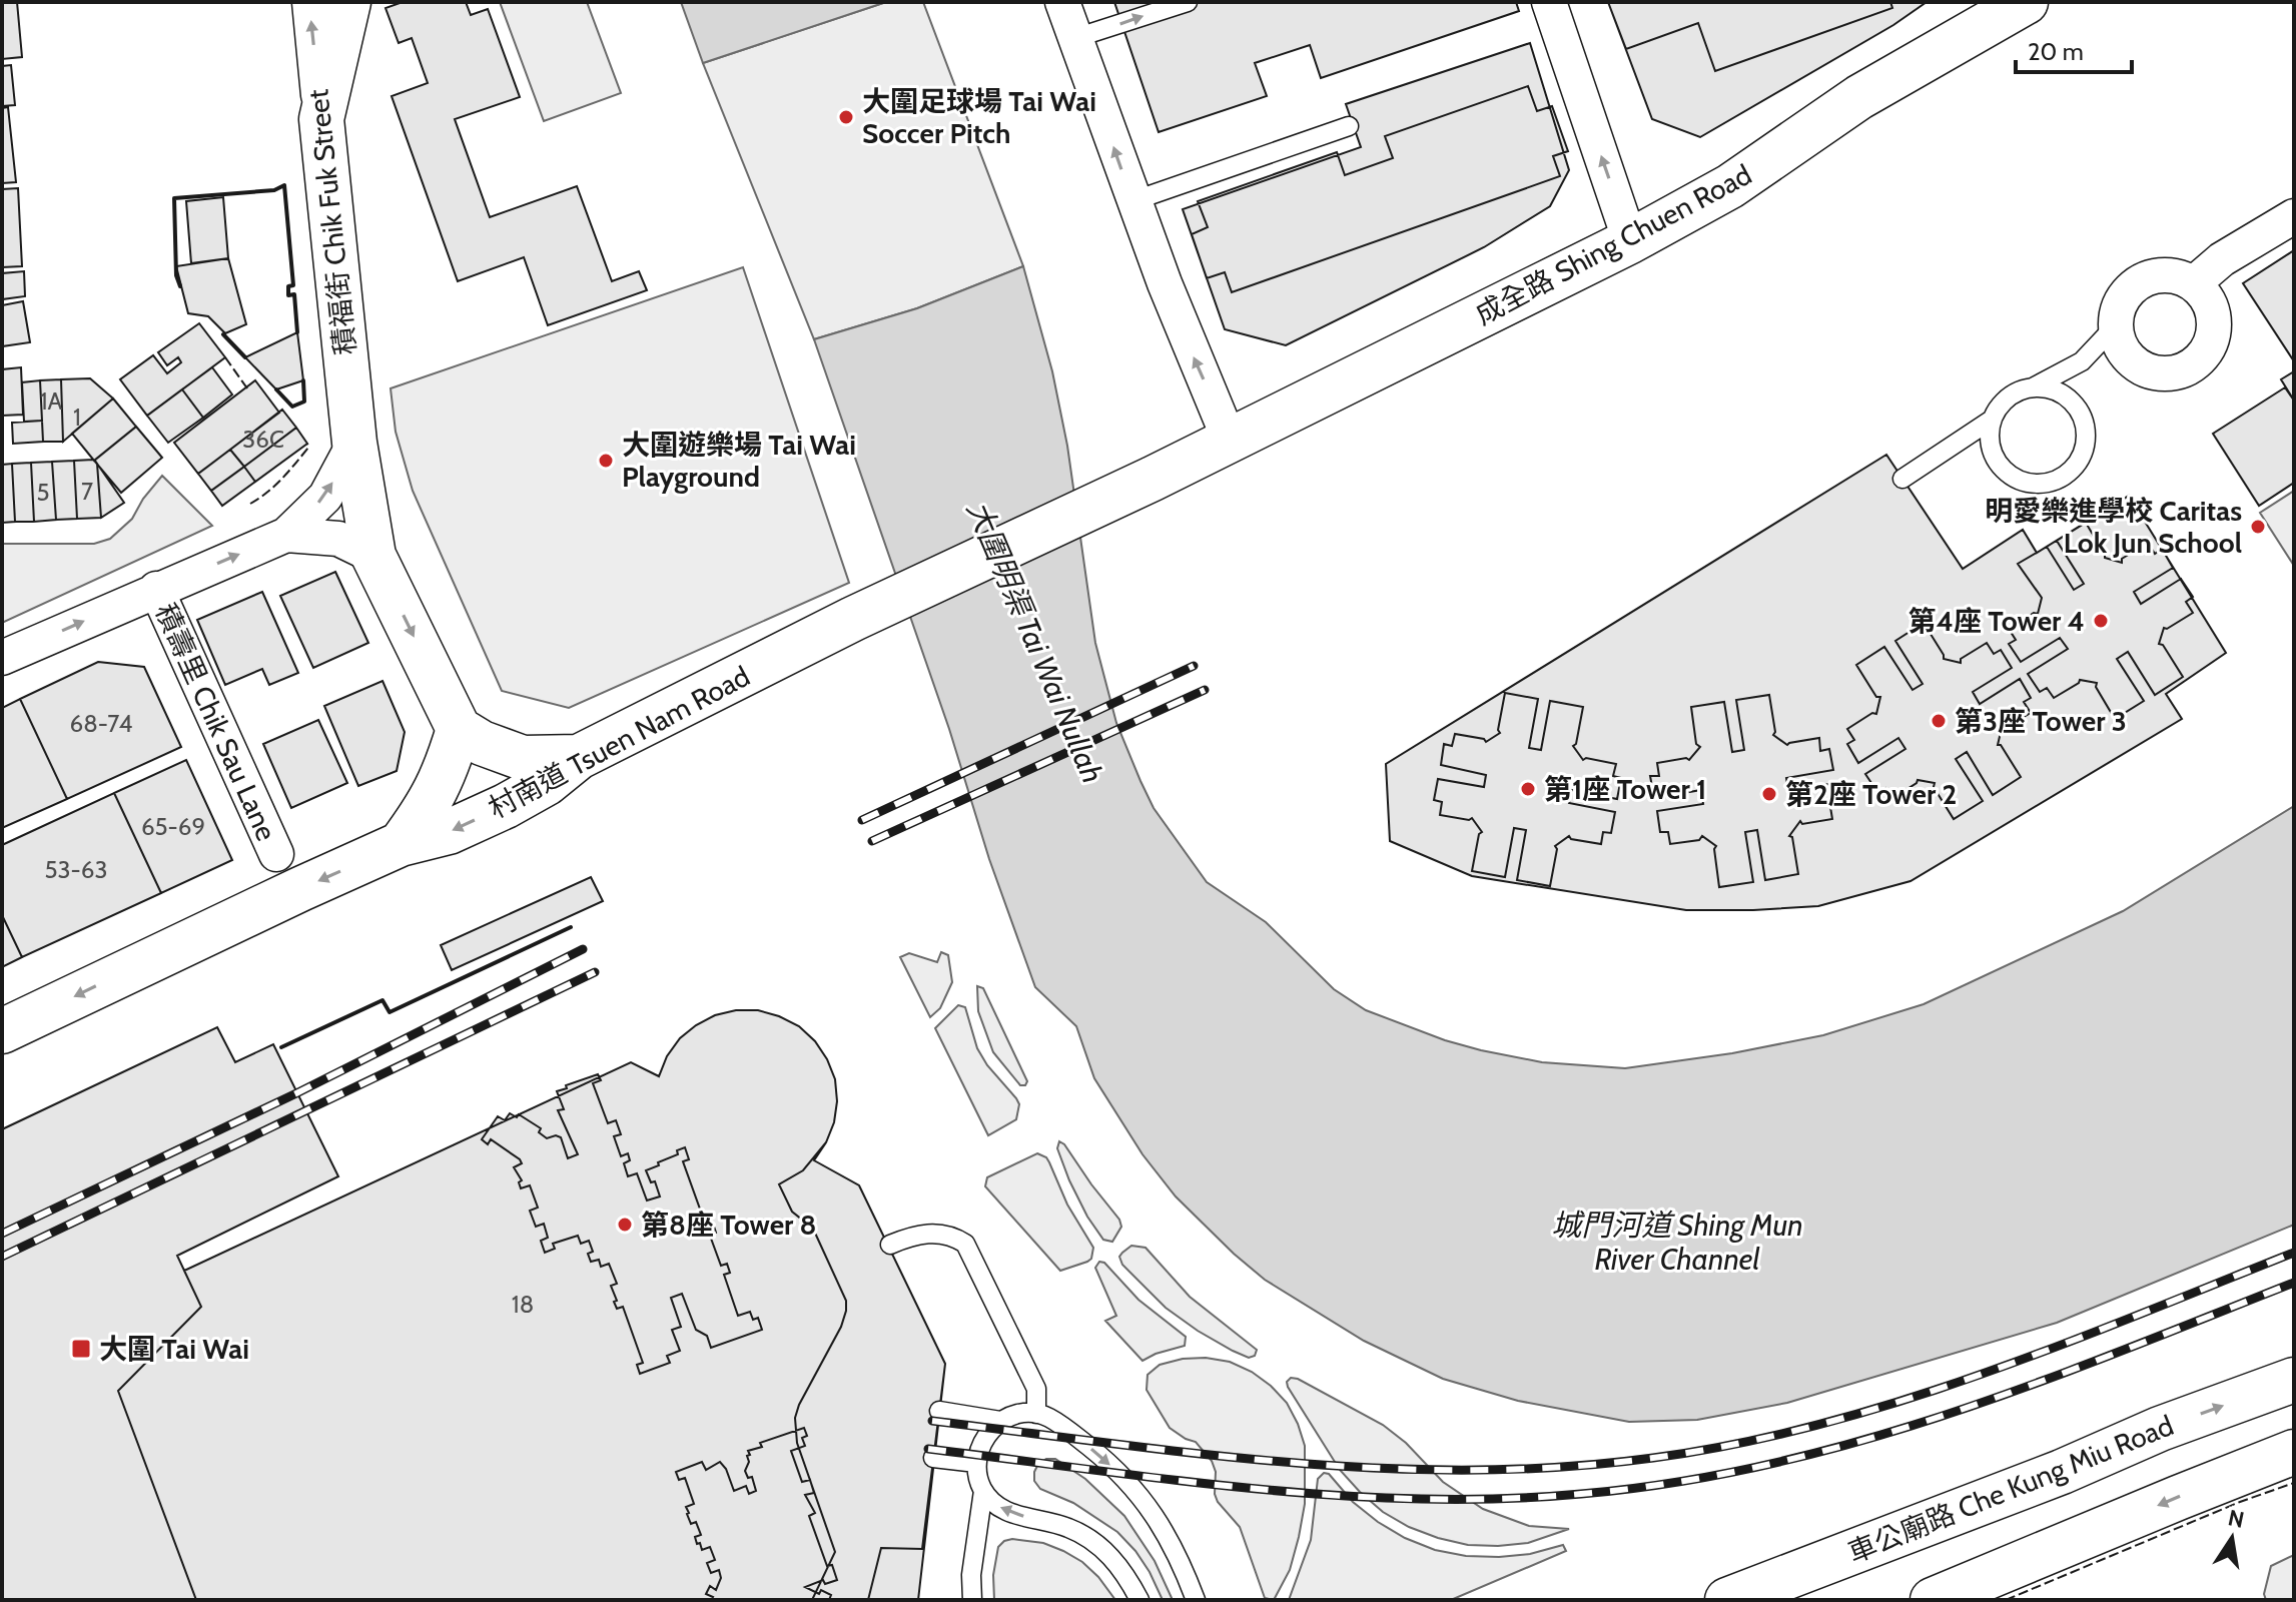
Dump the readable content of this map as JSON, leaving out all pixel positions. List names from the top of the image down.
{
  "streets": {
    "street": [
      "積福街 Chik Fuk Street",
      "成全路 Shing Chuen Road",
      "積壽里 Chik Sau Lane",
      "村南道 Tsuen Nam Road",
      "車公廟路 Che Kung Miu Road"
    ]
  },
  "crossings": [
    ["成全路 Shing Chuen Road", "村南道 Tsuen Nam Road"]
  ],
  "water": ["大圍明渠 Tai Wai Nullah", "城門河道 Shing Mun River Channel"],
  "places": {
    "other": [
      "大圍足球場 Tai Wai Soccer Pitch",
      "大圍遊樂場 Tai Wai Playground",
      "明愛樂進學校 Caritas Lok Jun School",
      "第4座 Tower 4",
      "第3座 Tower 3",
      "第1座 Tower 1",
      "第2座 Tower 2",
      "第8座 Tower 8"
    ],
    "transit": ["大圍 Tai Wai"]
  },
  "house_numbers": [
    "1A",
    "1",
    "36C",
    "7",
    "5",
    "68-74",
    "65-69",
    "53-63",
    "18"
  ],
  "scale_bar": "20 m",
  "north": "top"
}
